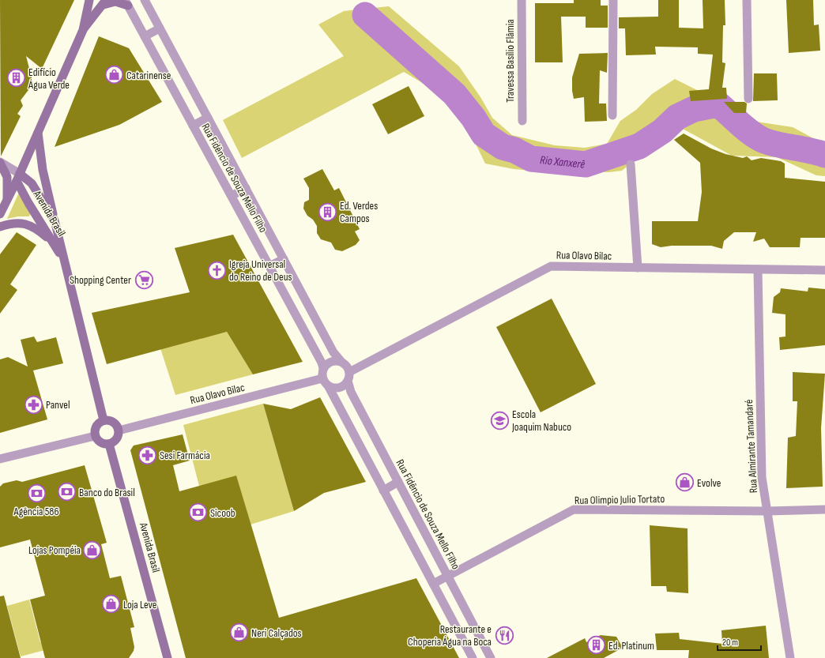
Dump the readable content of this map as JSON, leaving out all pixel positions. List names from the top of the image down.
{
  "streets": {
    "main road": ["Avenida Brasil"],
    "street": [
      "Travessa Basílio Flâmia",
      "Rua Fidêncio de Souza Mello Filho",
      "Rua Olavo Bilac",
      "Rua Almirante Tamandaré",
      "Rua Olimpio Julio Tortato"
    ]
  },
  "crossings": [
    ["Rua Fidêncio de Souza Mello Filho", "Rua Olavo Bilac"],
    ["Rua Fidêncio de Souza Mello Filho", "Rua Olimpio Julio Tortato"],
    ["Avenida Brasil", "Rua Olavo Bilac"],
    ["Rua Olavo Bilac", "Rua Almirante Tamandaré"],
    ["Rua Almirante Tamandaré", "Rua Olimpio Julio Tortato"]
  ],
  "water": ["Rio Xanxerê"],
  "places": {
    "shop": [
      "Catarinense",
      "Evolve",
      "Lojas Pompéia",
      "Loja Leve",
      "Neri Calçados"
    ],
    "building": ["Edifício Água Verde", "Ed. Verdes Campos", "Ed. Platinum"],
    "church": ["Igreja Universal do Reino de Deus"],
    "supermarket": ["Shopping Center"],
    "pharmacy": ["Panvel", "Sesi Farmácia"],
    "school or university": ["Escola Joaquim Nabuco"],
    "bank": ["Banco do Brasil", "Agência 586", "Sicoob"],
    "restaurant": ["Restaurante e Choperia Água na Boca"]
  },
  "scale_bar": "20 m"
}
